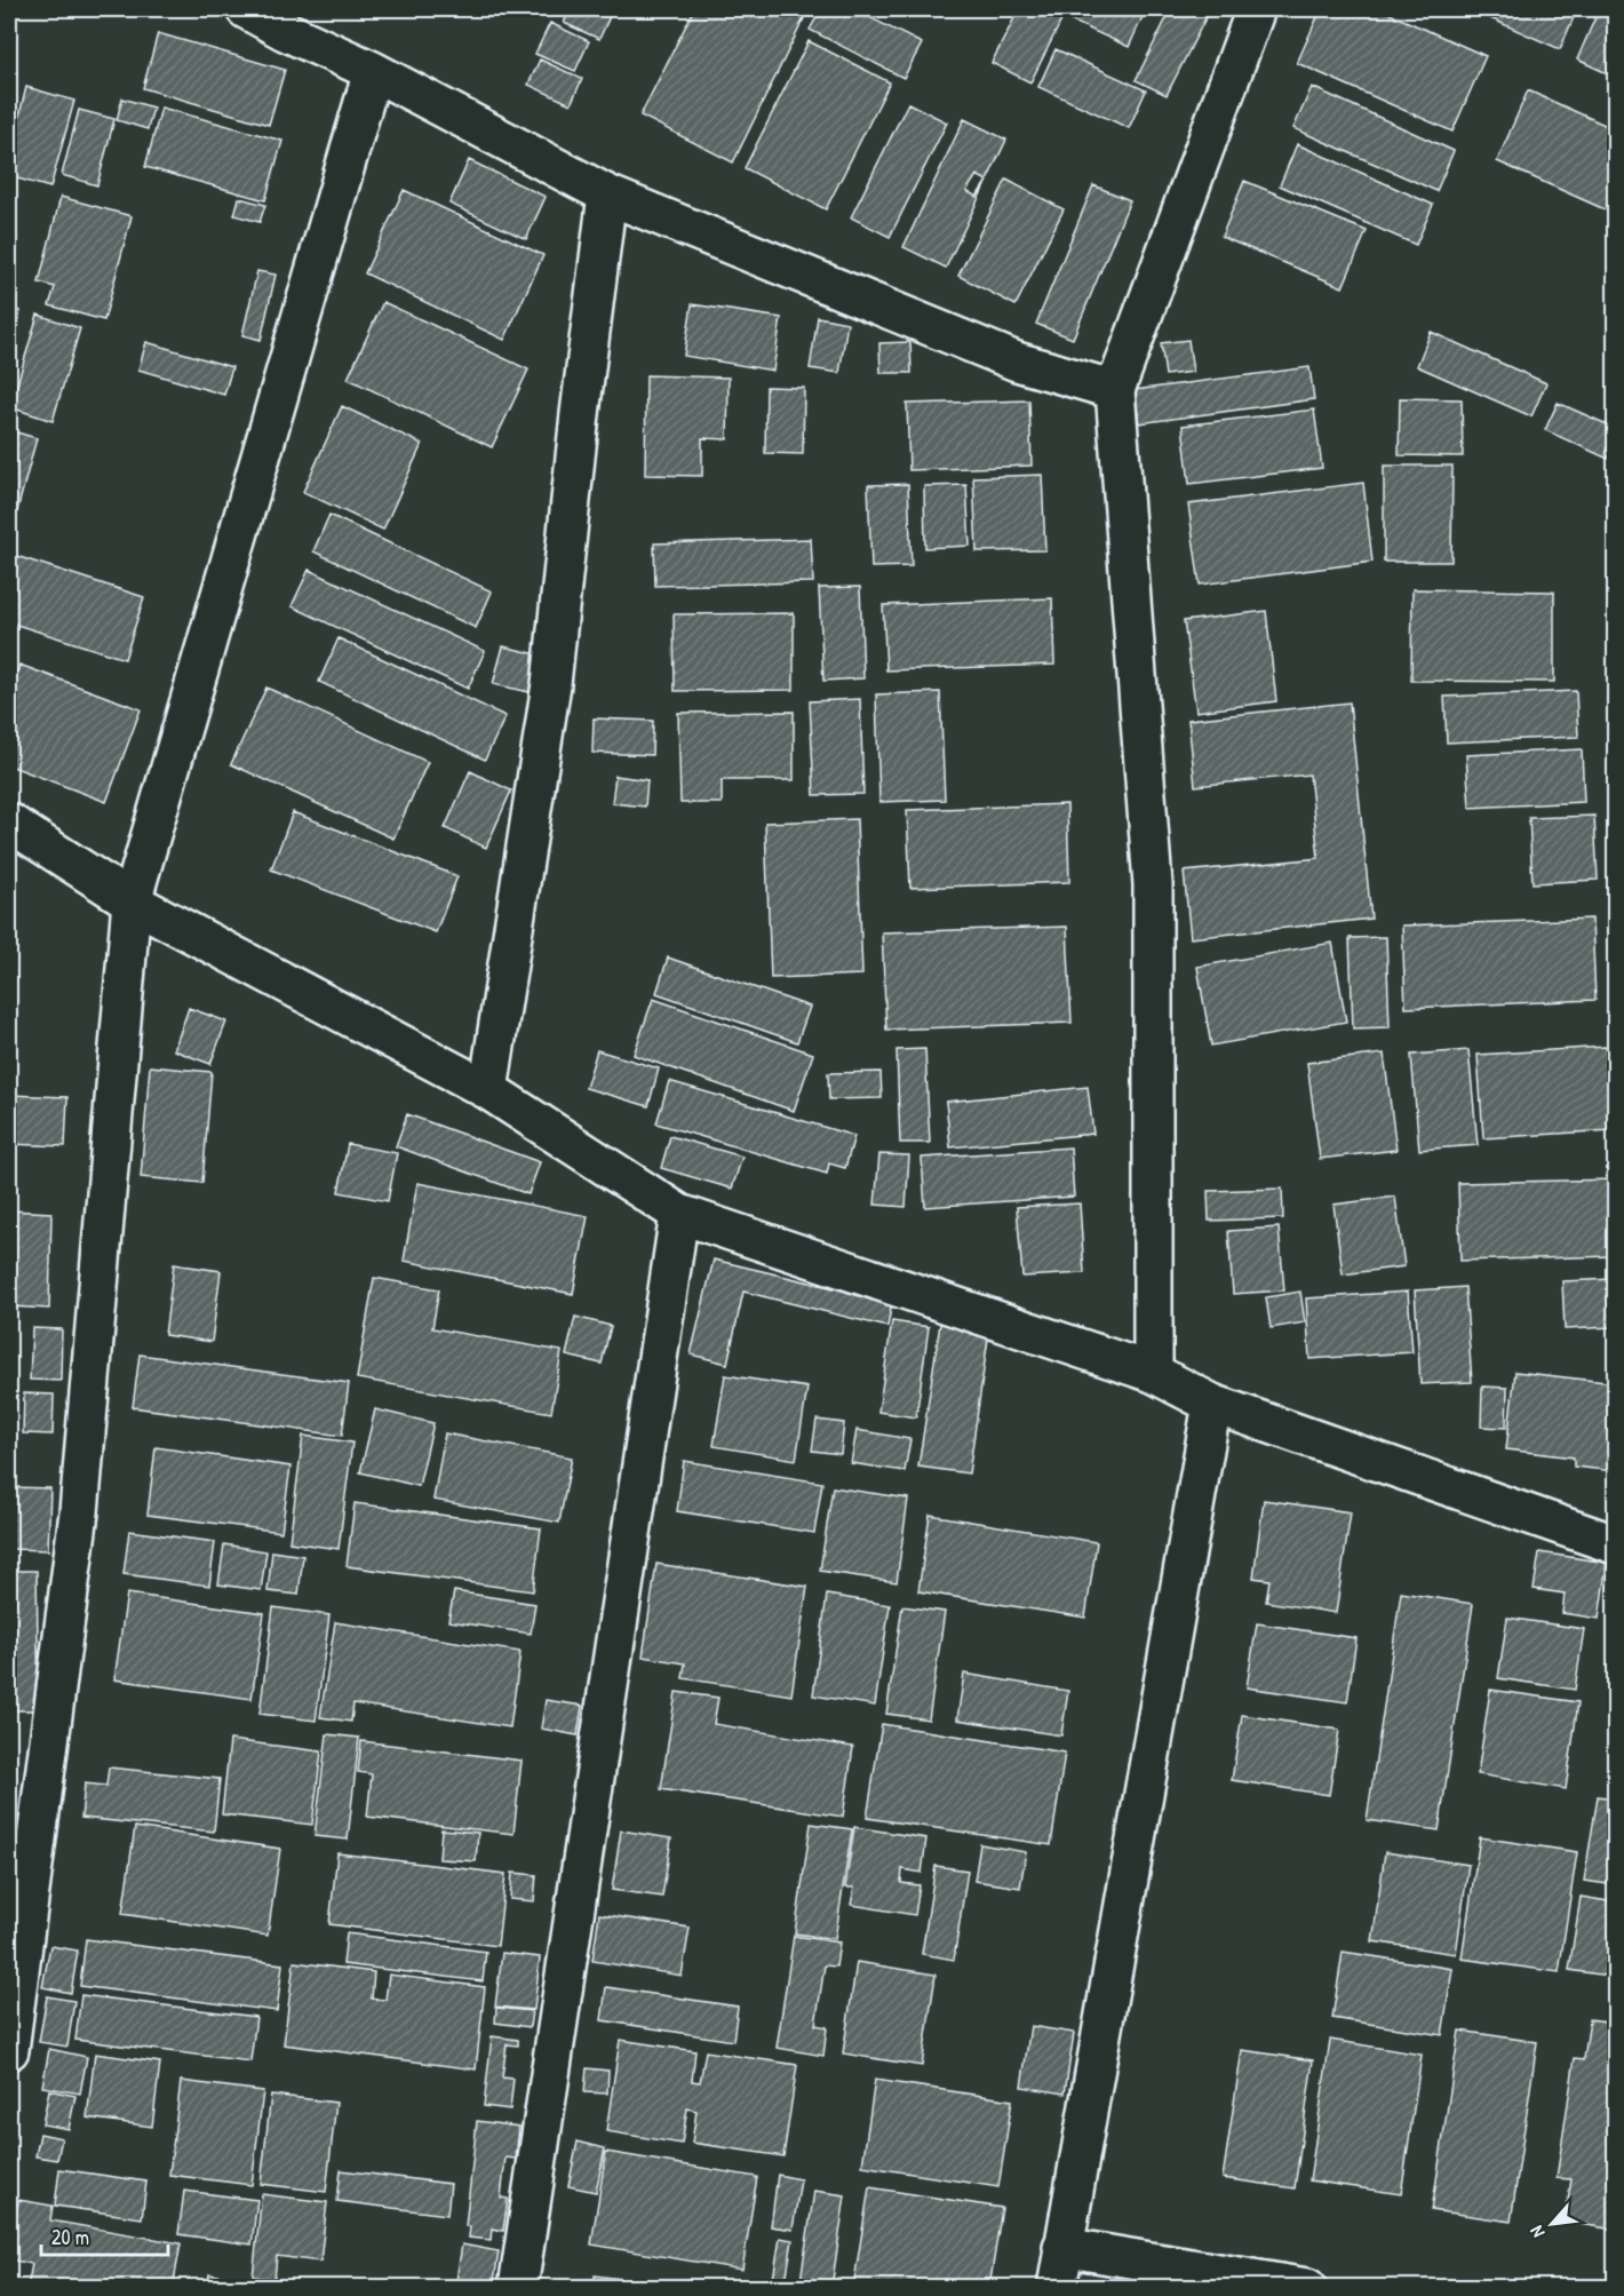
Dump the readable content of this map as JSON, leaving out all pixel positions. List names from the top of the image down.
{
  "scale_bar": "20 m",
  "north": "bottom left"
}
